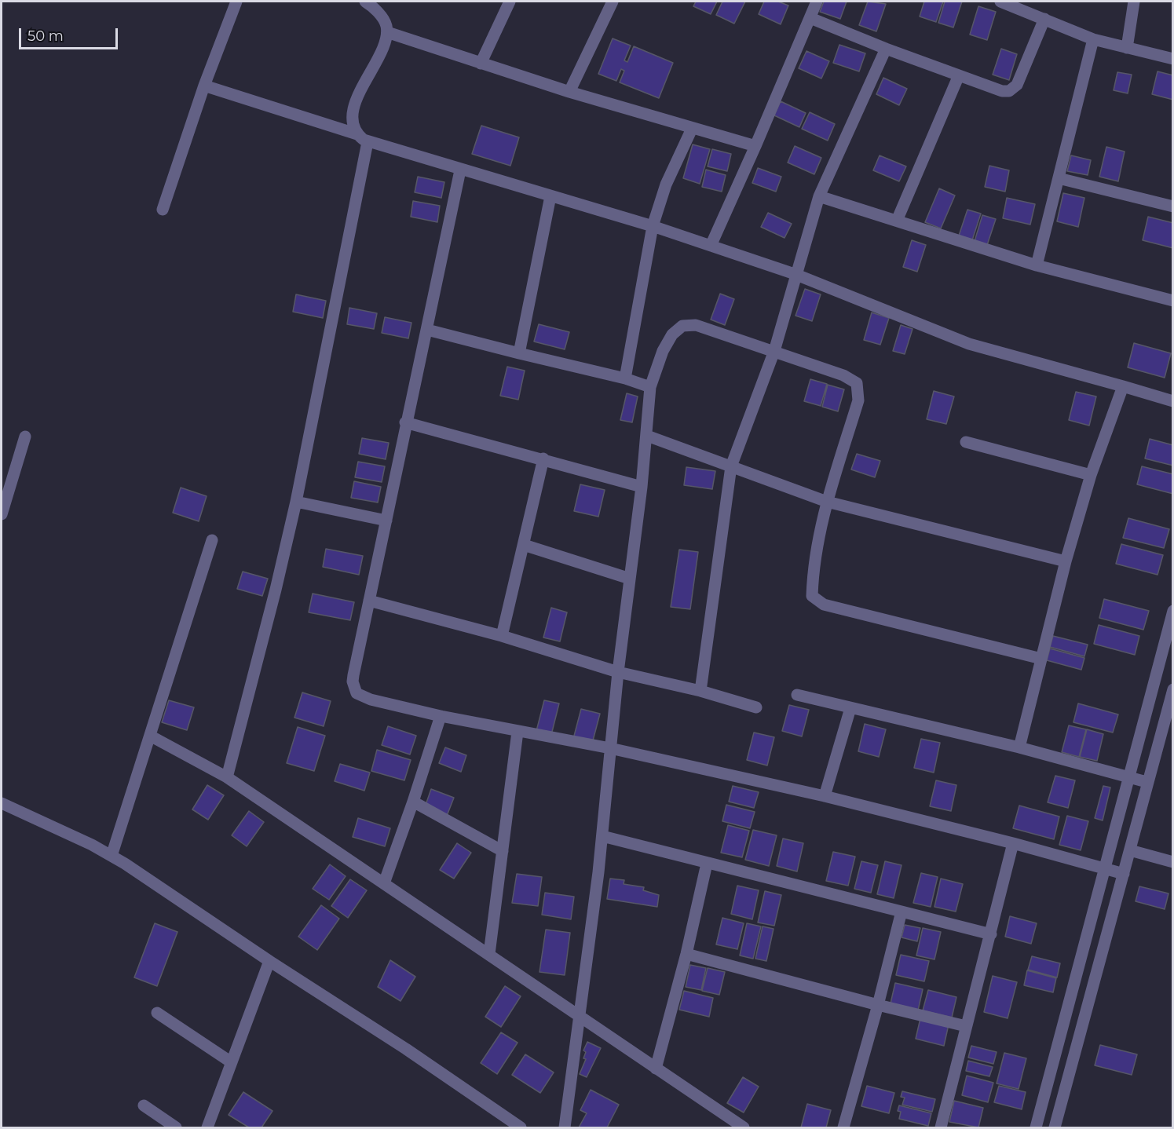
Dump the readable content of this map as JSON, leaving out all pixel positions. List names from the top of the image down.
{
  "scale_bar": "50 m"
}
